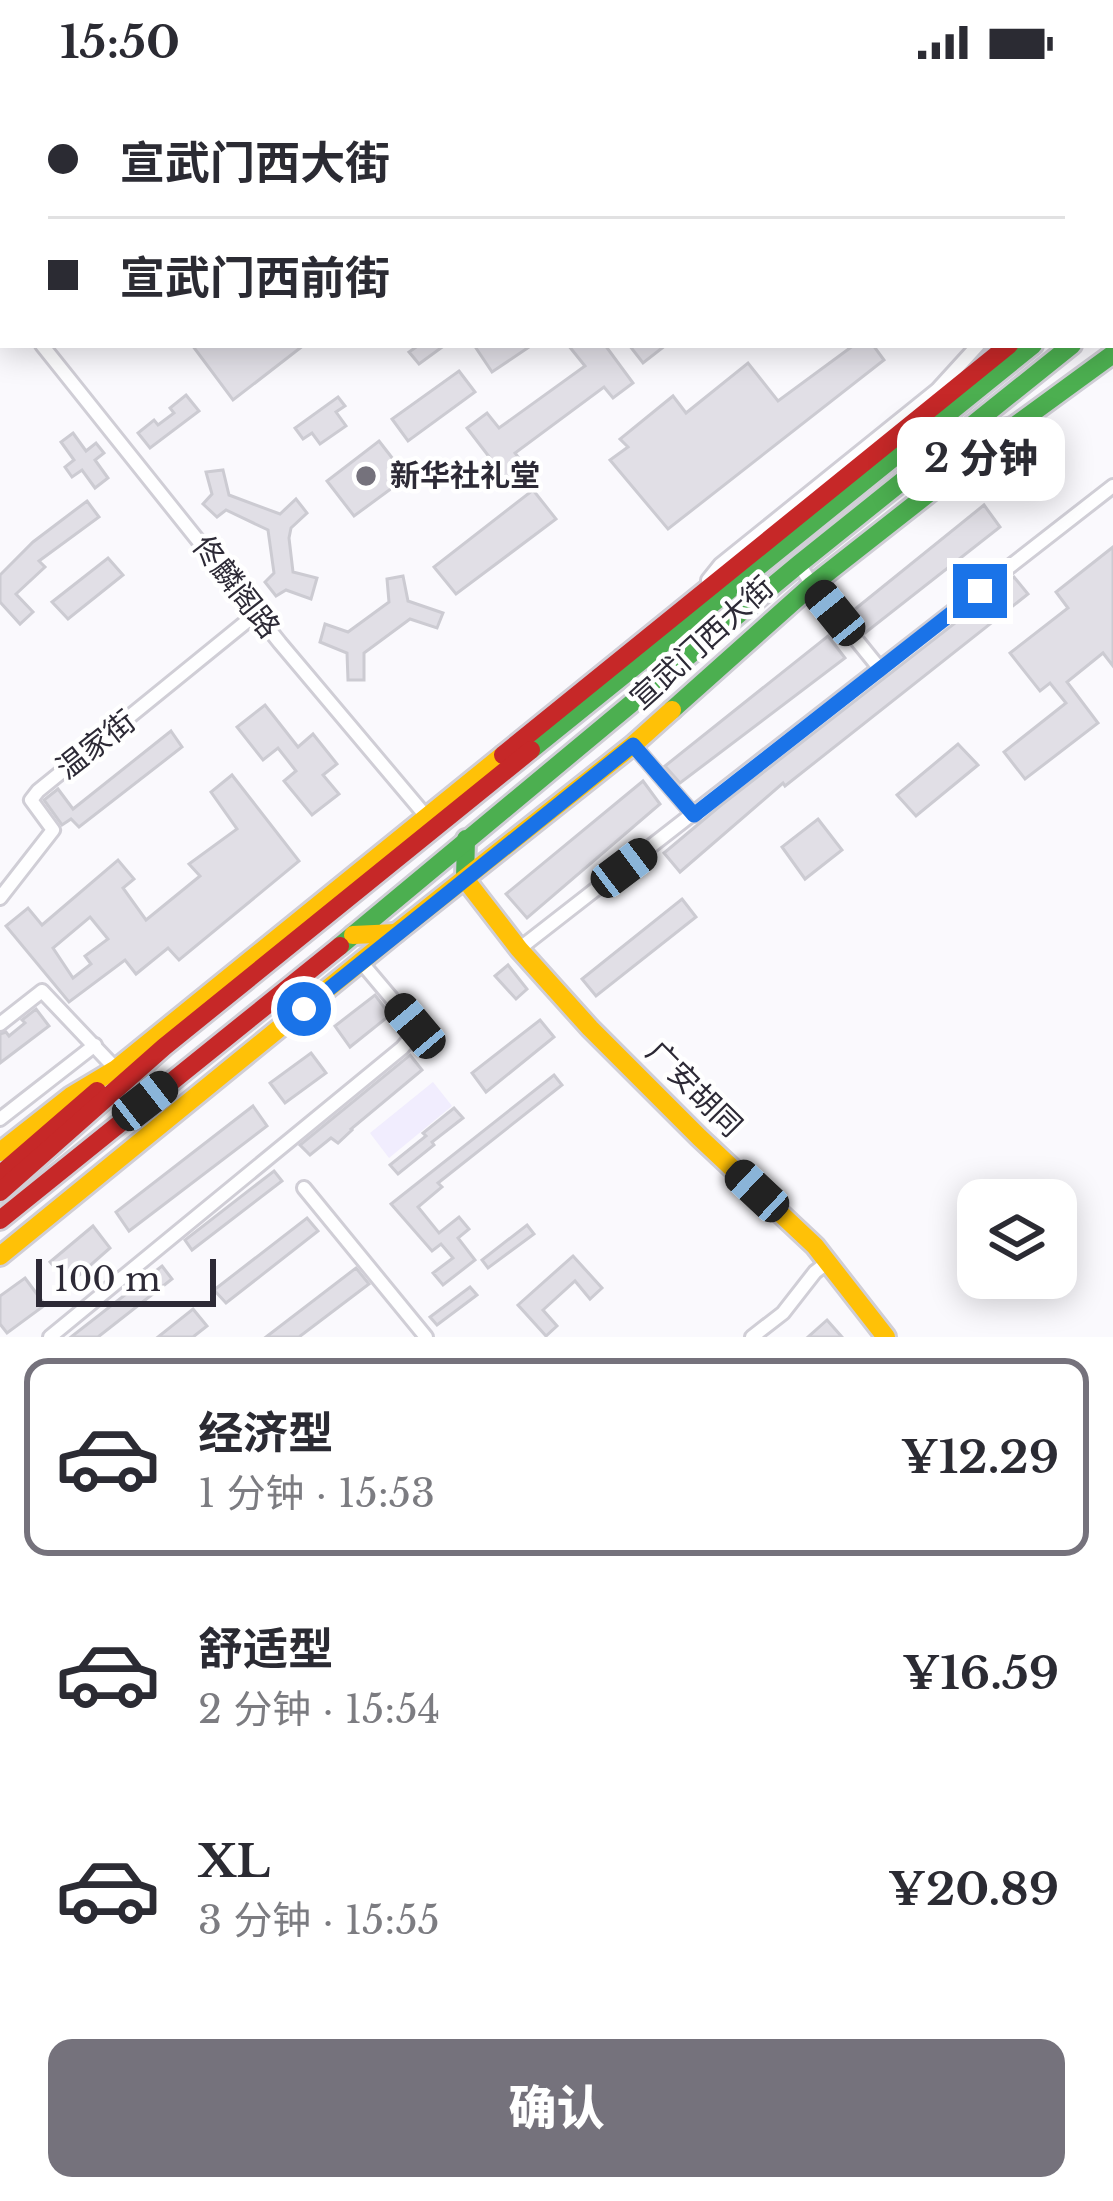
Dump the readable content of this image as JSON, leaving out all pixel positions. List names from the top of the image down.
{
  "streets": {
    "street": [
      "佟麟阁路",
      "宣武门西大街",
      "温家街",
      "广安胡同"
    ]
  },
  "crossings": [
    ["佟麟阁路", "宣武门西大街"],
    ["佟麟阁路", "温家街"],
    ["宣武门西大街", "广安胡同"]
  ],
  "places": ["新华社礼堂"],
  "scale_bar": "100 m",
  "page": {
    "status": "15:50",
    "banner": ["宣武门西大街", "宣武门西前街"],
    "bubble": "2 分钟",
    "scale": "100 m",
    "list": [
      {
        "name": "经济型",
        "note": "1 分钟 · 15:53",
        "value": "¥12.29"
      },
      {
        "name": "舒适型",
        "note": "2 分钟 · 15:54",
        "value": "¥16.59"
      },
      {
        "name": "XL",
        "note": "3 分钟 · 15:55",
        "value": "¥20.89"
      }
    ],
    "buttons": "确认"
  }
}
